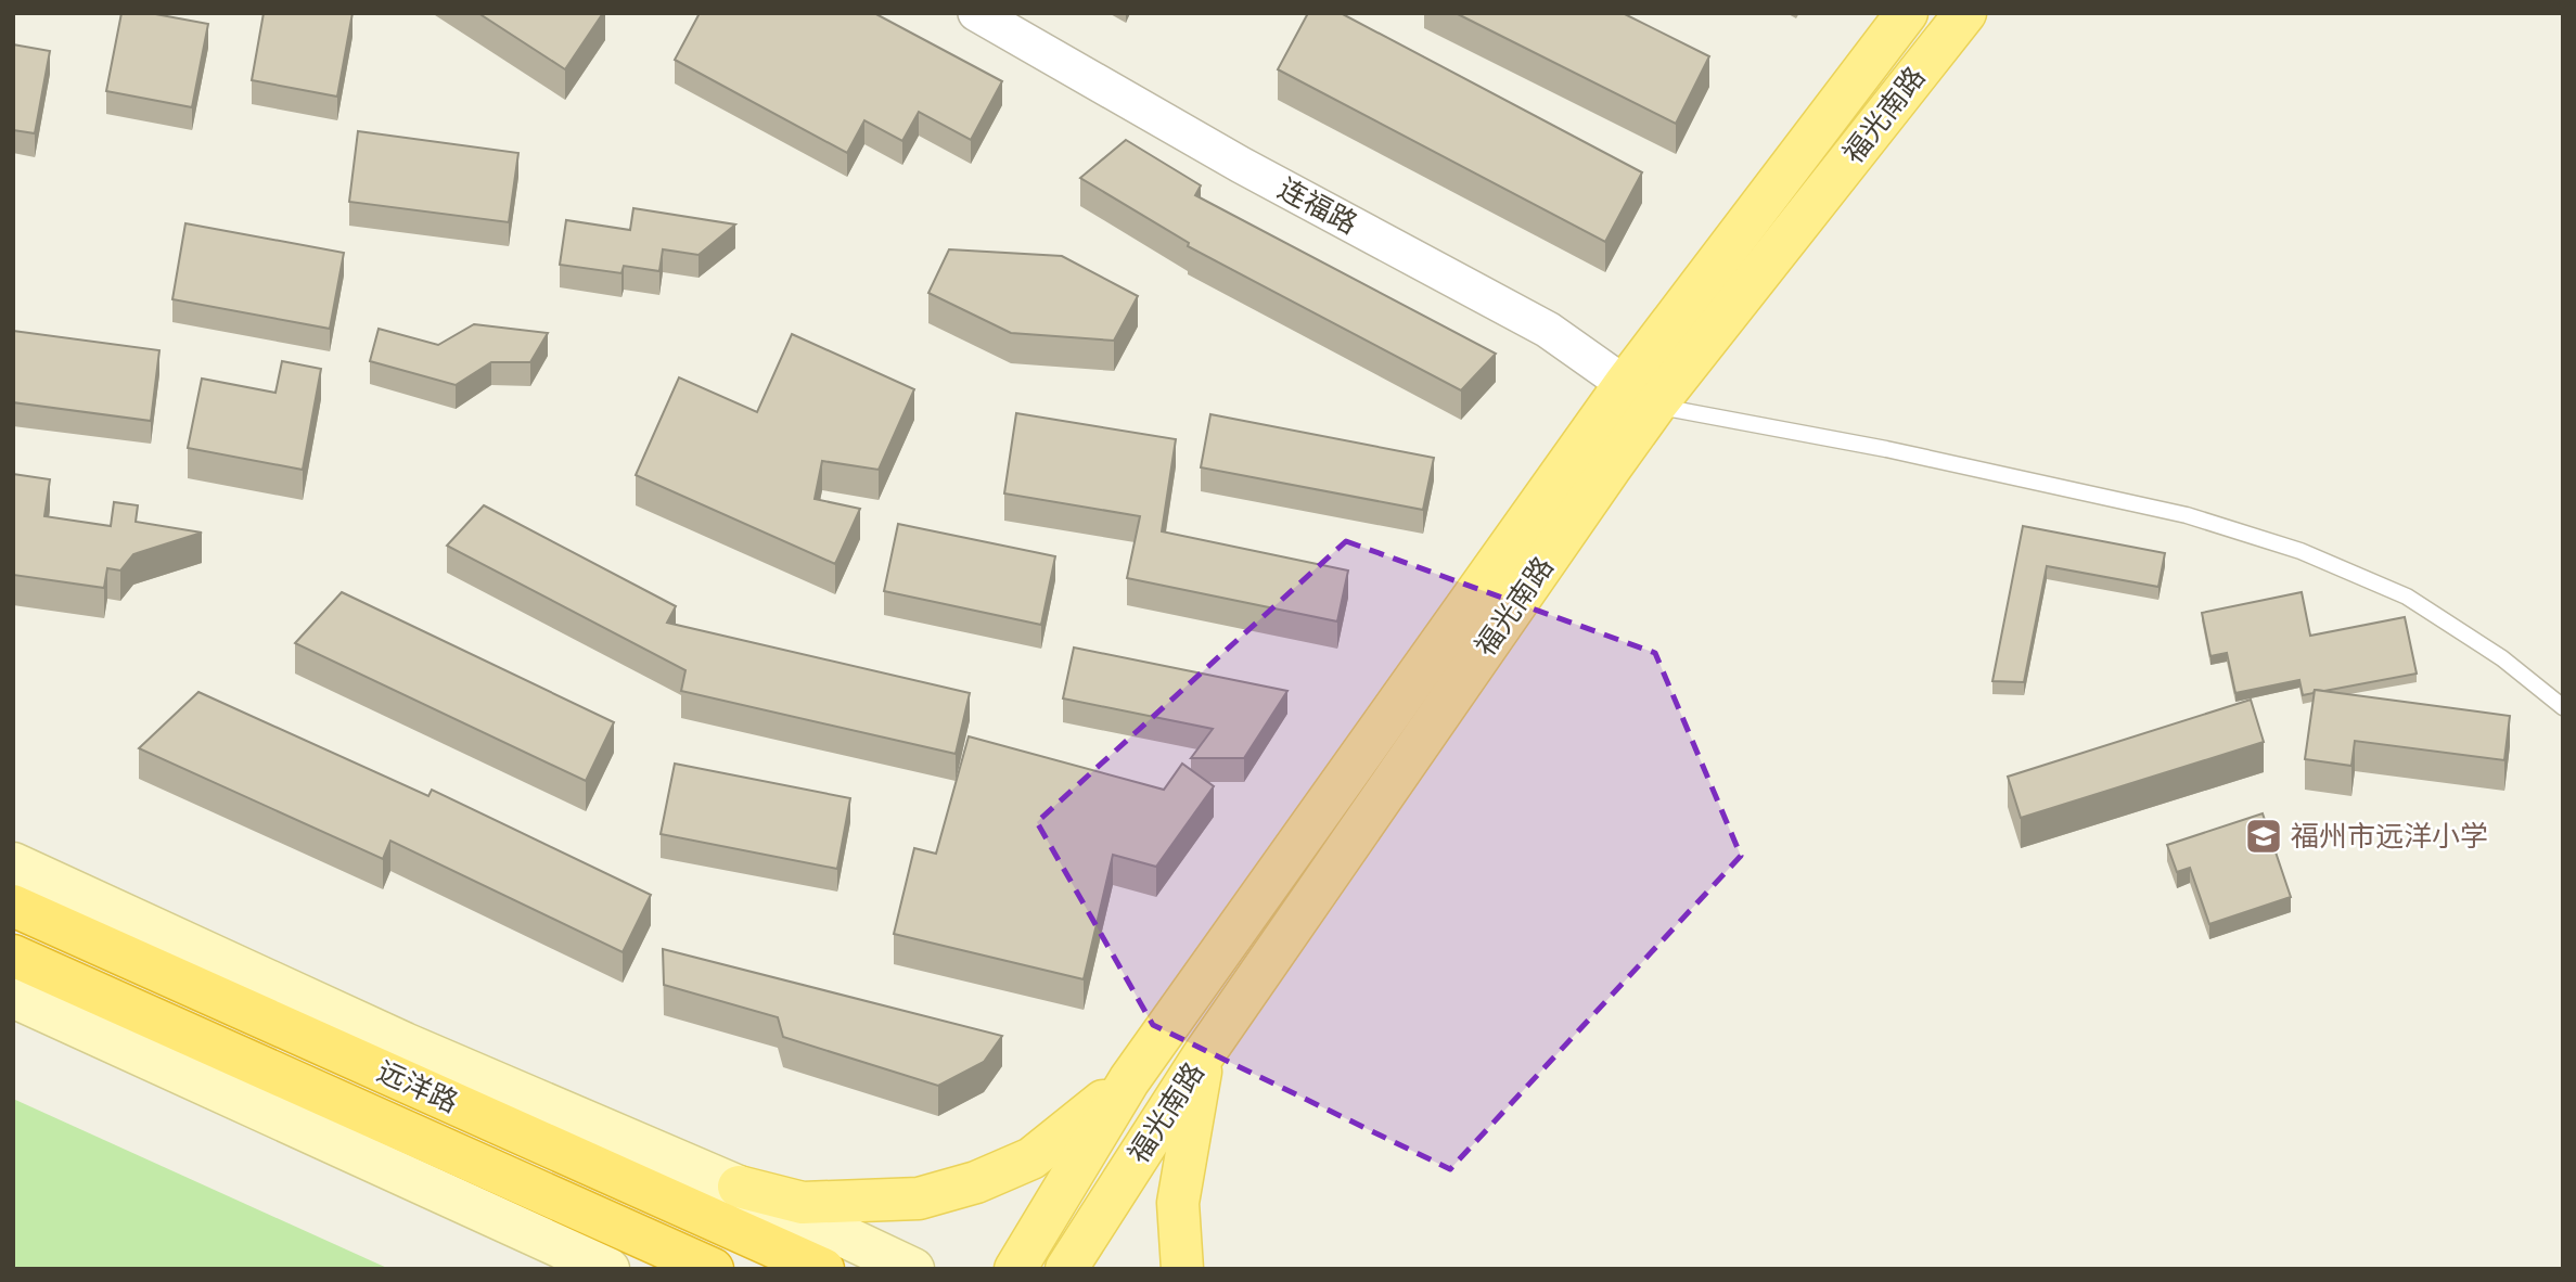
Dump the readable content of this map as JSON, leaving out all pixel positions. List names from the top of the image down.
{
  "streets": {
    "highway": ["远洋路"],
    "main road": ["福光南路"],
    "street": ["连福路"]
  },
  "crossings": [
    ["福光南路", "连福路"]
  ],
  "places": {
    "school or university": ["福州市远洋小学"]
  }
}
